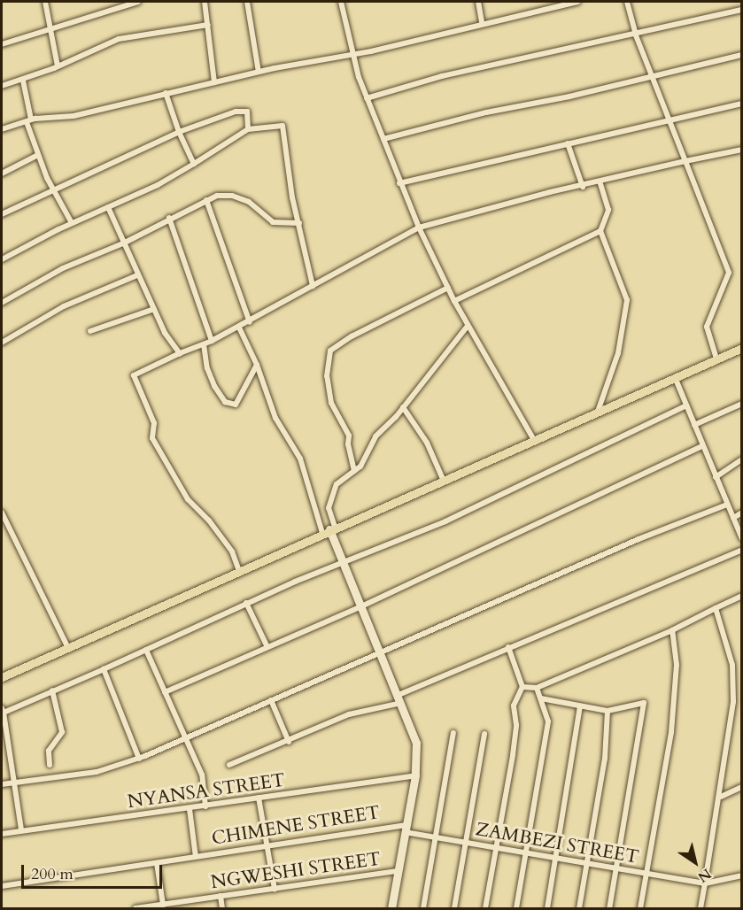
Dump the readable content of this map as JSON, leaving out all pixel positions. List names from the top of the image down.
{
  "streets": {
    "street": [
      "NYANSA STREET",
      "CHIMENE STREET",
      "ZAMBEZI STREET",
      "NGWESHI STREET"
    ]
  },
  "crossings": [
    ["CHIMENE STREET", "ZAMBEZI STREET"]
  ],
  "scale_bar": "200 m",
  "north": "bottom right"
}
